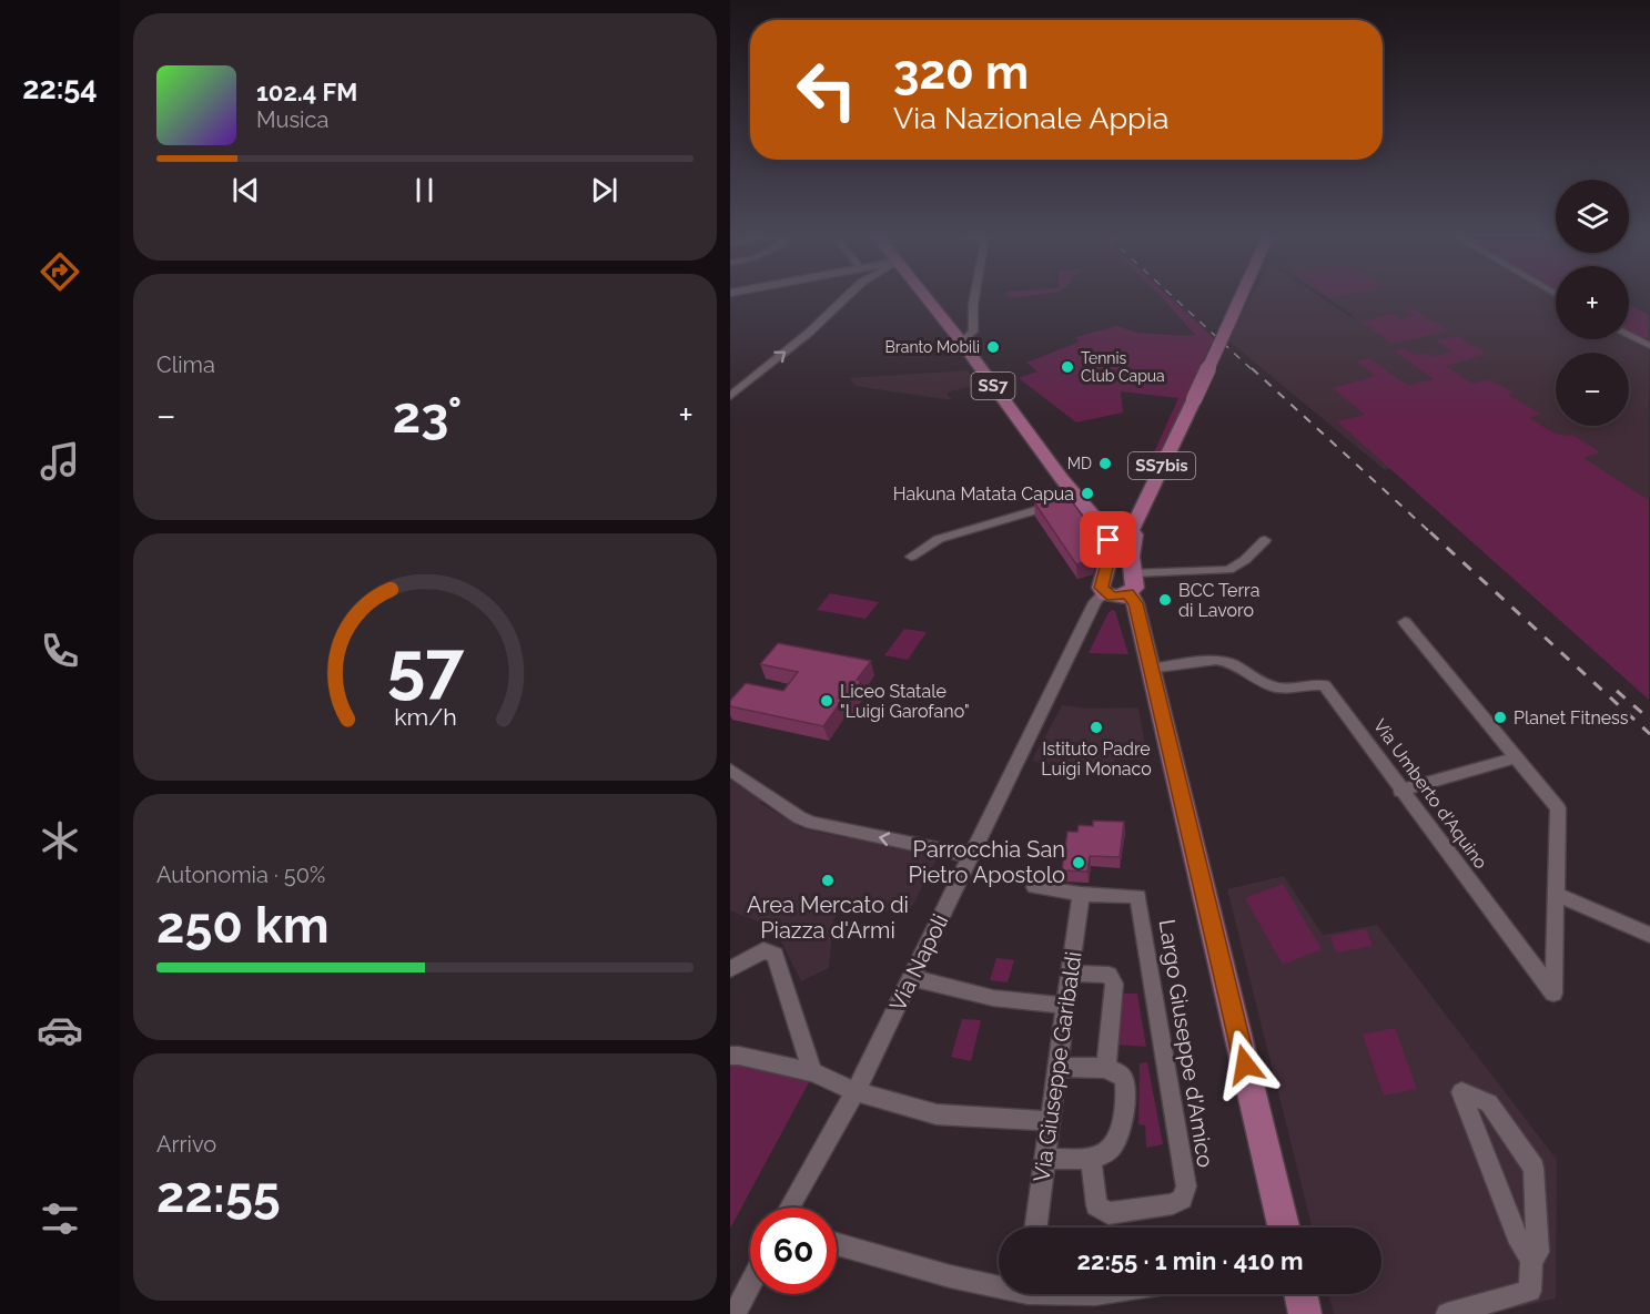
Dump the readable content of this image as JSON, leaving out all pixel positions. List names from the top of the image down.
{
  "streets": {
    "main road": ["SS7", "SS7bis"],
    "street": [
      "Via Umberto d'Aquino",
      "Via Napoli",
      "Largo Giuseppe d'Amico",
      "Via Giuseppe Garibaldi"
    ]
  },
  "crossings": [
    ["Largo Giuseppe d'Amico", "Via Giuseppe Garibaldi"]
  ],
  "places": [
    "Branto Mobili",
    "Tennis Club Capua",
    "MD",
    "Hakuna Matata Capua",
    "BCC Terra di Lavoro",
    "Liceo Statale \"Luigi Garofano\"",
    "Planet Fitness",
    "Istituto Padre Luigi Monaco",
    "Parrocchia San Pietro Apostolo",
    "Area Mercato di Piazza d'Armi"
  ],
  "page": {
    "tabs": "22:54",
    "turn": ["320 m", "Via Nazionale Appia"],
    "song": ["102.4 FM", "Musica"],
    "map_buttons": ["+", "−"],
    "tile": [
      "Clima",
      ["Autonomia · 50%", "250 km"],
      ["Arrivo", "22:55"]
    ],
    "heat": ["−", "23°", "+"],
    "limit": "60",
    "trip": "22:55 · 1 min · 410 m",
    "gauge": ["57", "km/h"]
  }
}
